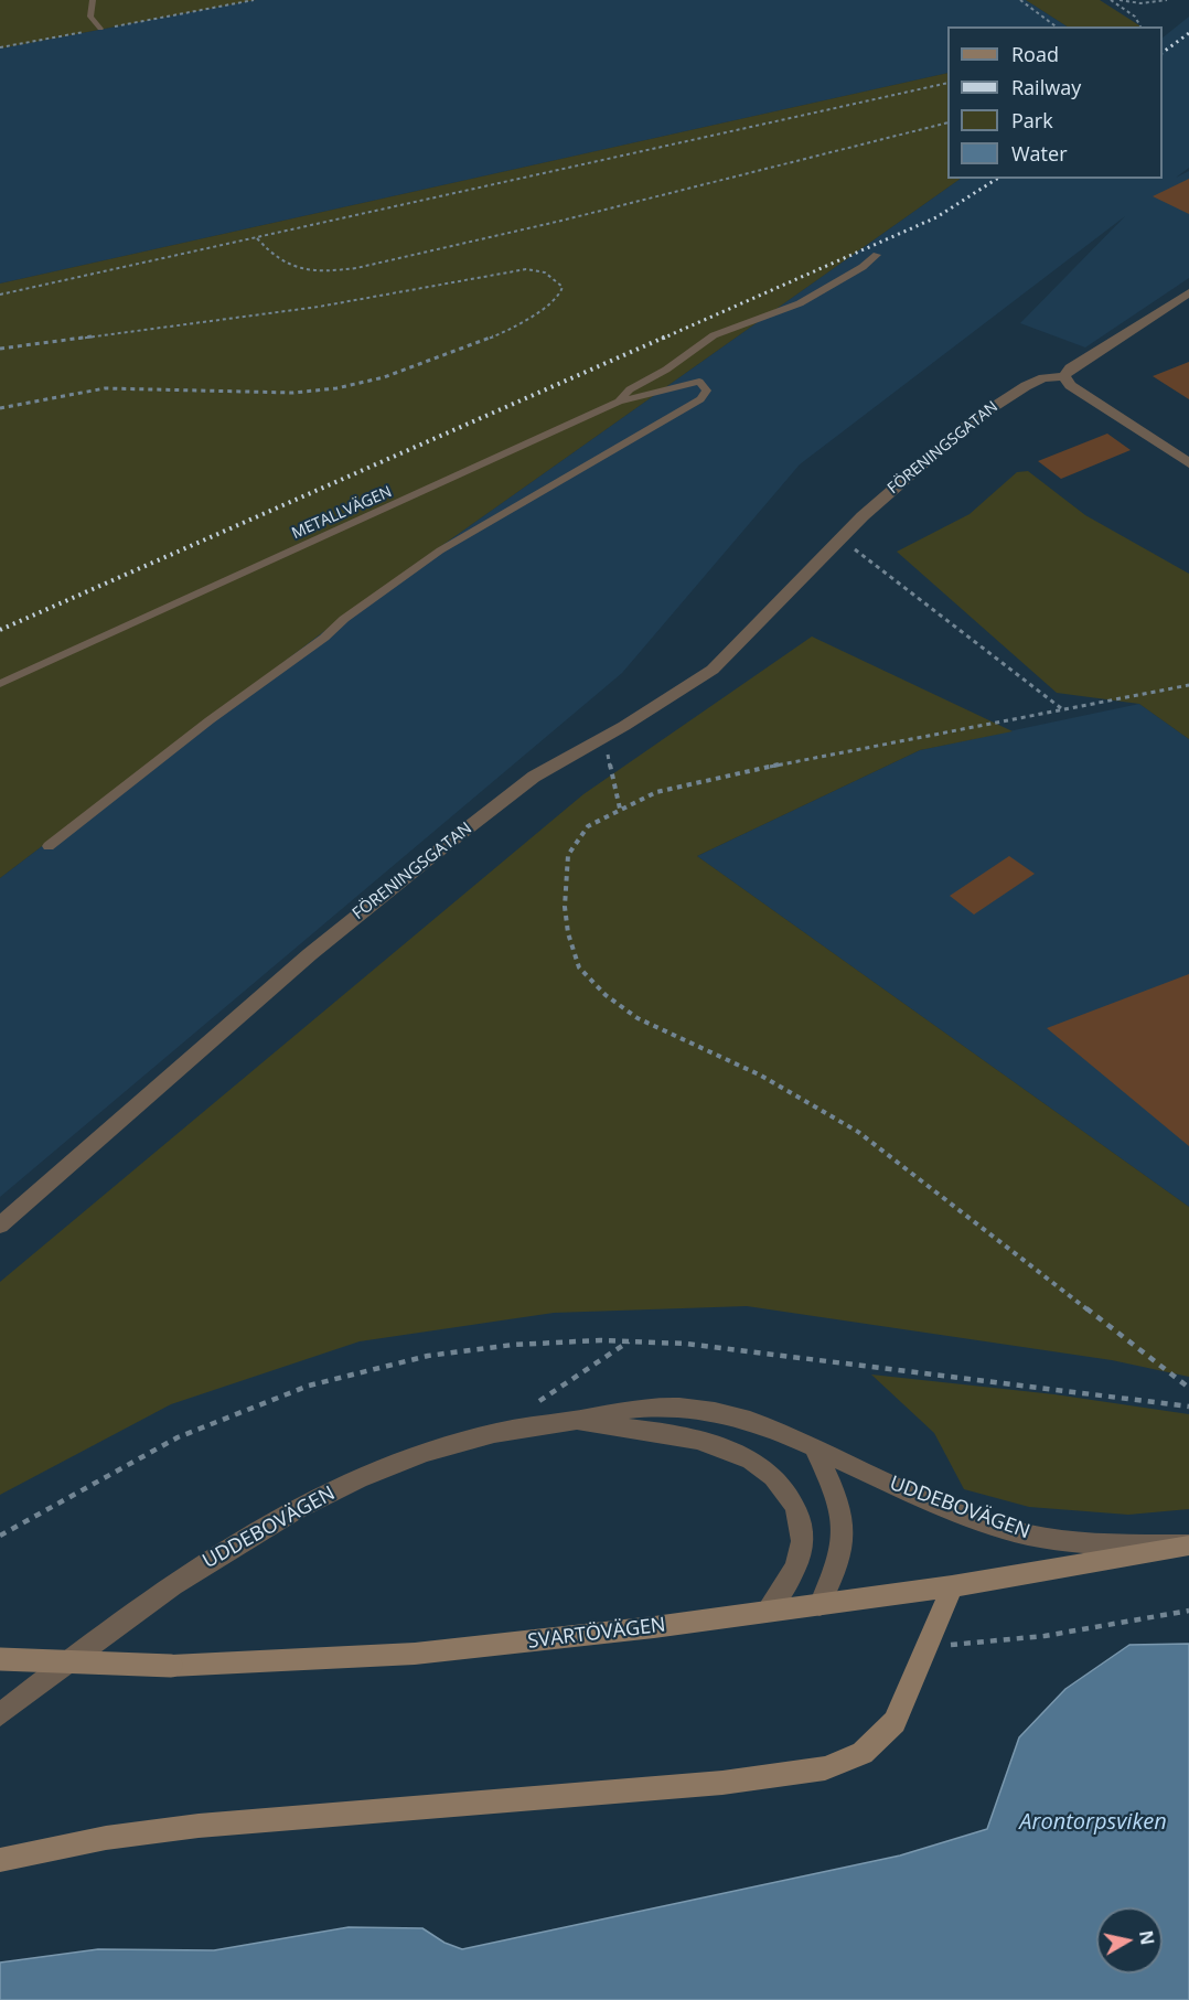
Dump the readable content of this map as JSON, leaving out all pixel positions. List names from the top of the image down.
{
  "streets": {
    "main road": ["SVARTÖVÄGEN"],
    "street": ["FÖRENINGSGATAN", "UDDEBOVÄGEN"],
    "lane": ["METALLVÄGEN"]
  },
  "crossings": [
    ["UDDEBOVÄGEN", "SVARTÖVÄGEN"]
  ],
  "water": ["Arontorpsviken"],
  "legend": [
    "Road",
    "Railway",
    "Park",
    "Water"
  ],
  "north": "right"
}
